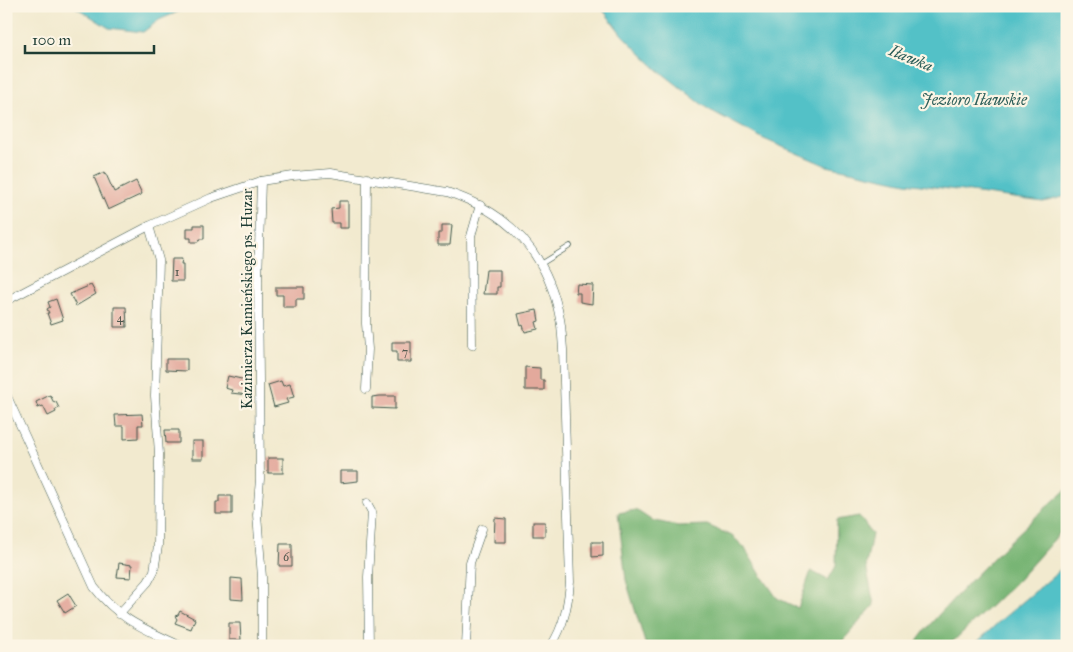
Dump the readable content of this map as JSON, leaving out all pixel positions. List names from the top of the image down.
{
  "streets": {
    "street": ["Kazimierza Kamieńskiego ps. Huzar"]
  },
  "water": ["Iławka", "Jezioro Iławskie"],
  "house_numbers": [
    "1",
    "4",
    "7",
    "6"
  ],
  "scale_bar": "100 m"
}
